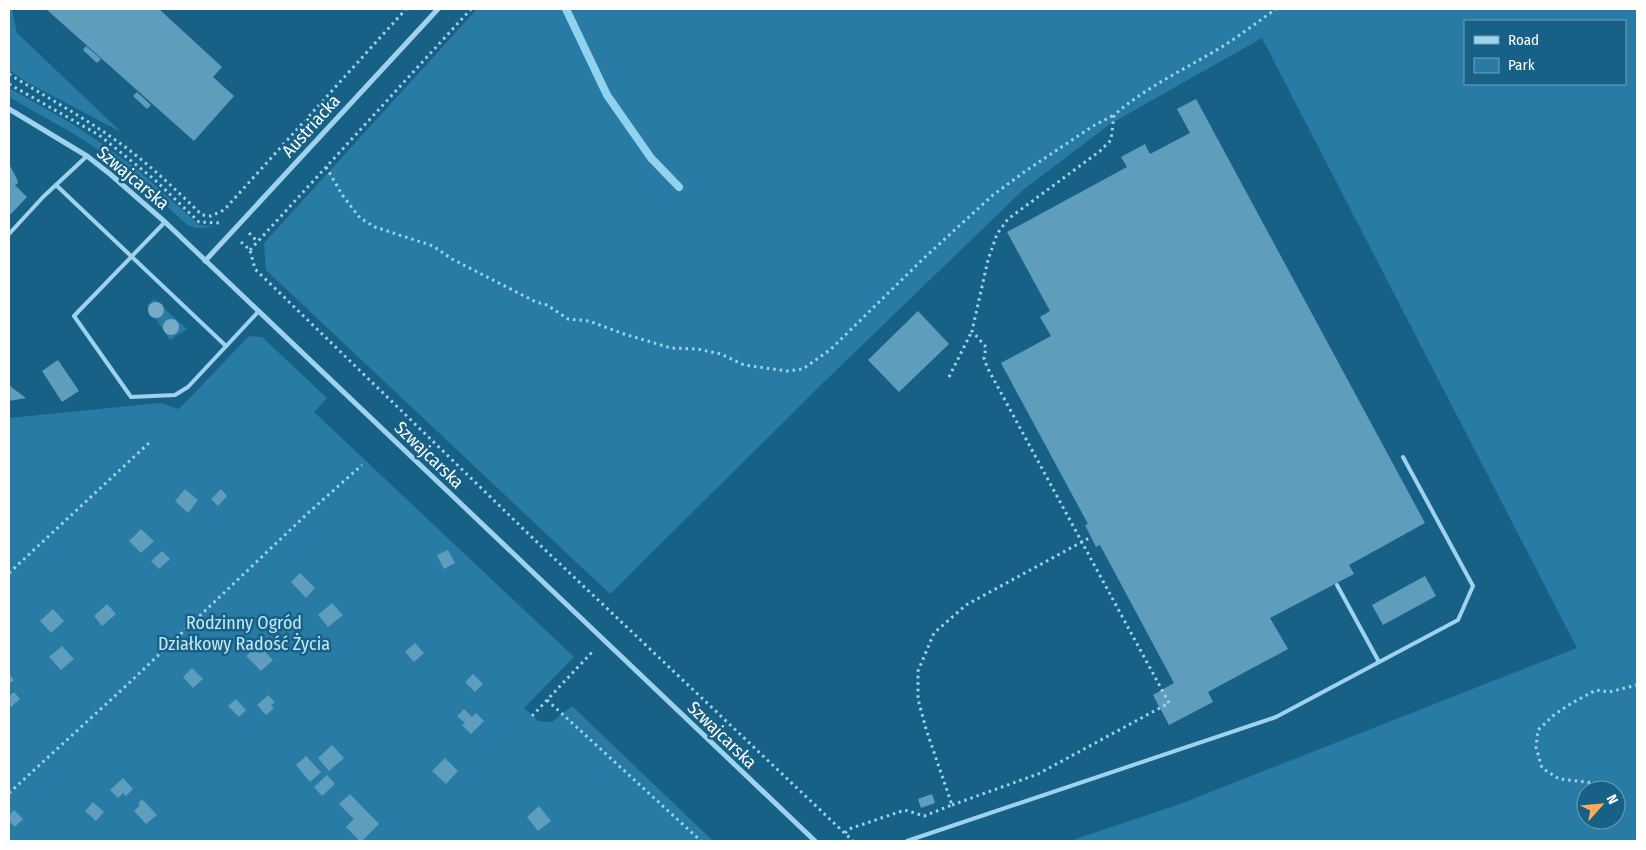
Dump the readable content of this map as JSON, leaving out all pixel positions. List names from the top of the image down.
{
  "streets": {
    "street": ["Austriacka", "Szwajcarska"]
  },
  "crossings": [
    ["Austriacka", "Szwajcarska"]
  ],
  "parks": ["Rodzinny Ogród Działkowy Radość Życia"],
  "legend": ["Road", "Park"],
  "north": "top right"
}
